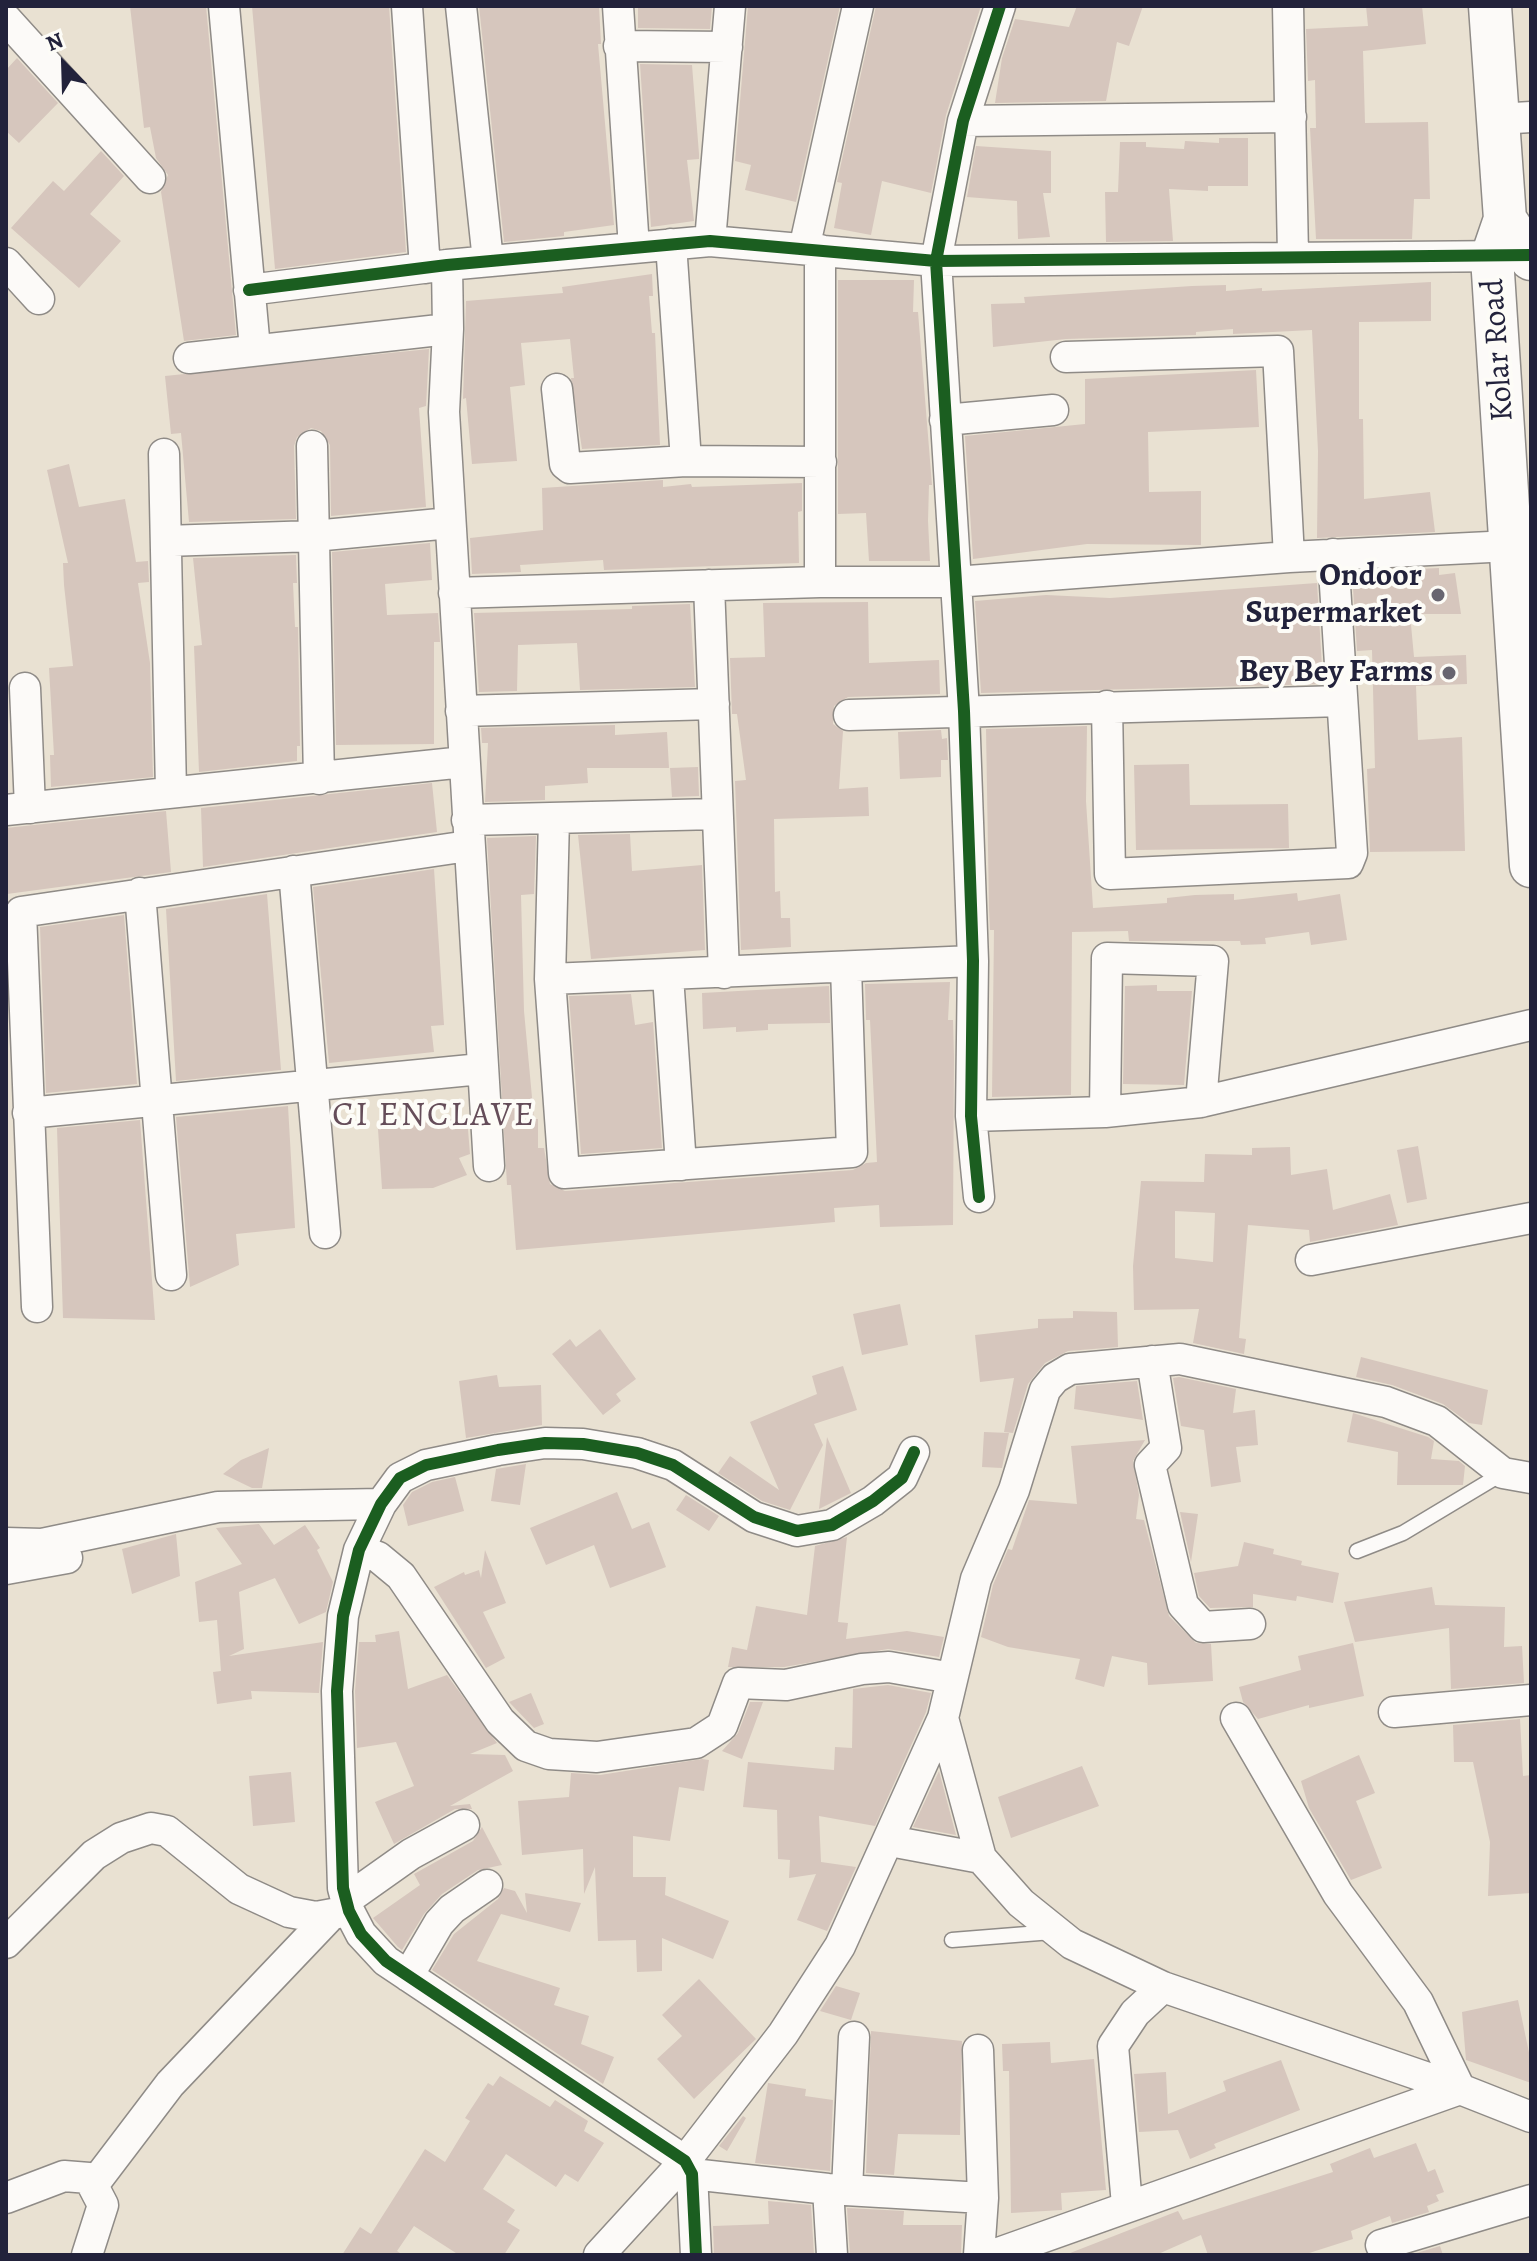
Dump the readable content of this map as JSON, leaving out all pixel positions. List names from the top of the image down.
{
  "streets": {
    "main road": ["Kolar Road"]
  },
  "districts": ["CI ENCLAVE"],
  "places": ["Ondoor Supermarket", "Bey Bey Farms"],
  "north": "top left"
}
